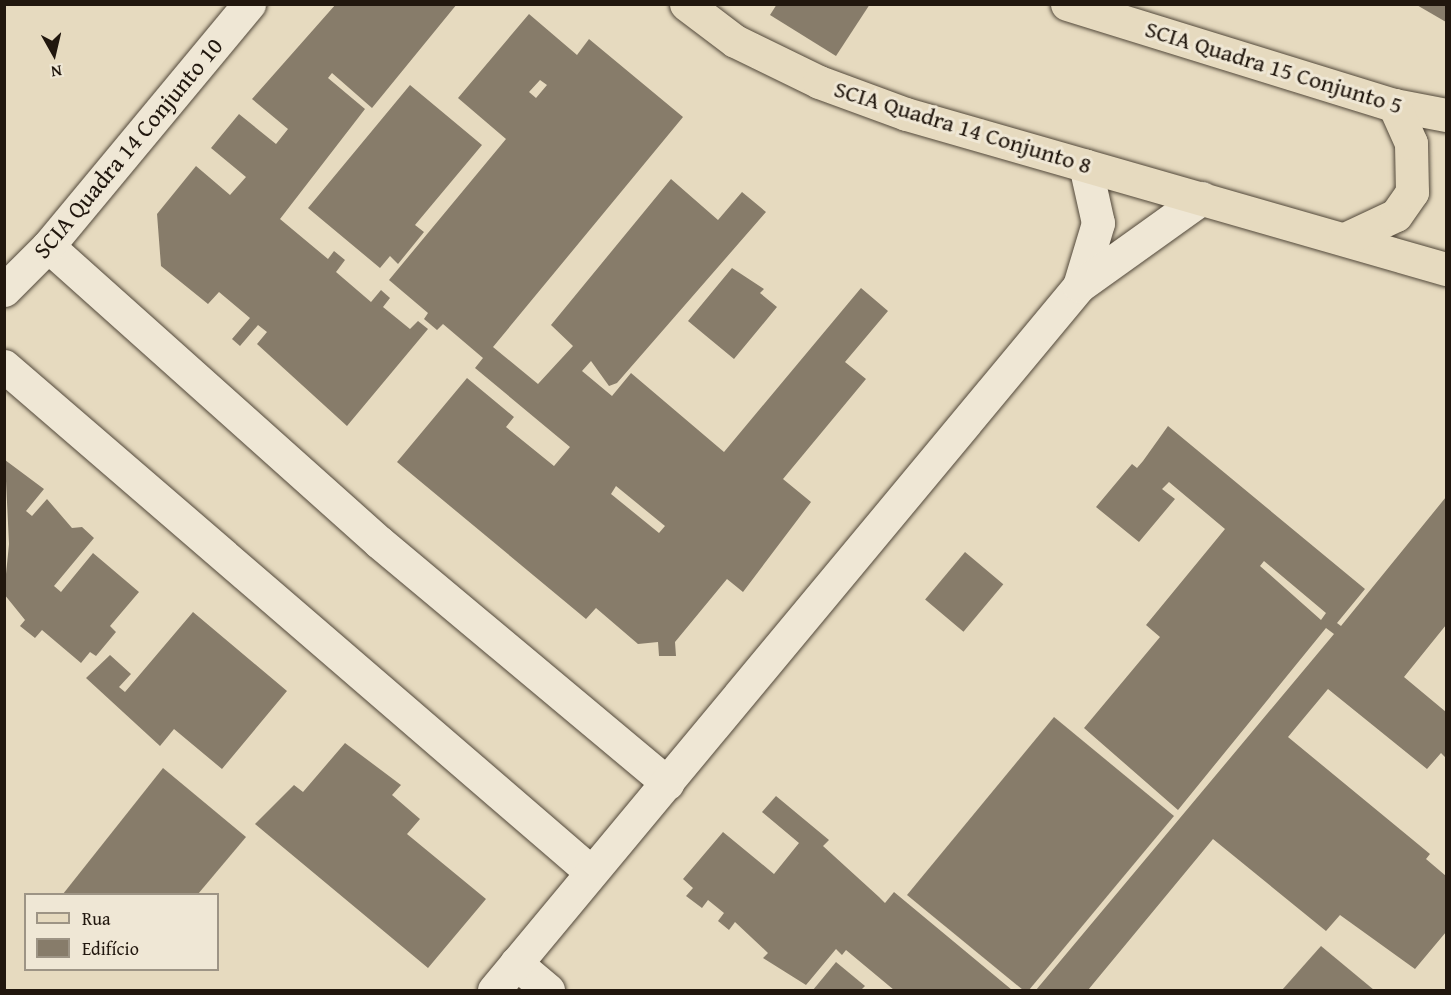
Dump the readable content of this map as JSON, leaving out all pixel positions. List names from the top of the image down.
{
  "streets": {
    "main road": ["SCIA Quadra 15 Conjunto 5", "SCIA Quadra 14 Conjunto 8"],
    "street": ["SCIA Quadra 14 Conjunto 10"]
  },
  "legend": ["Rua", "Edifício"],
  "north": "bottom"
}
